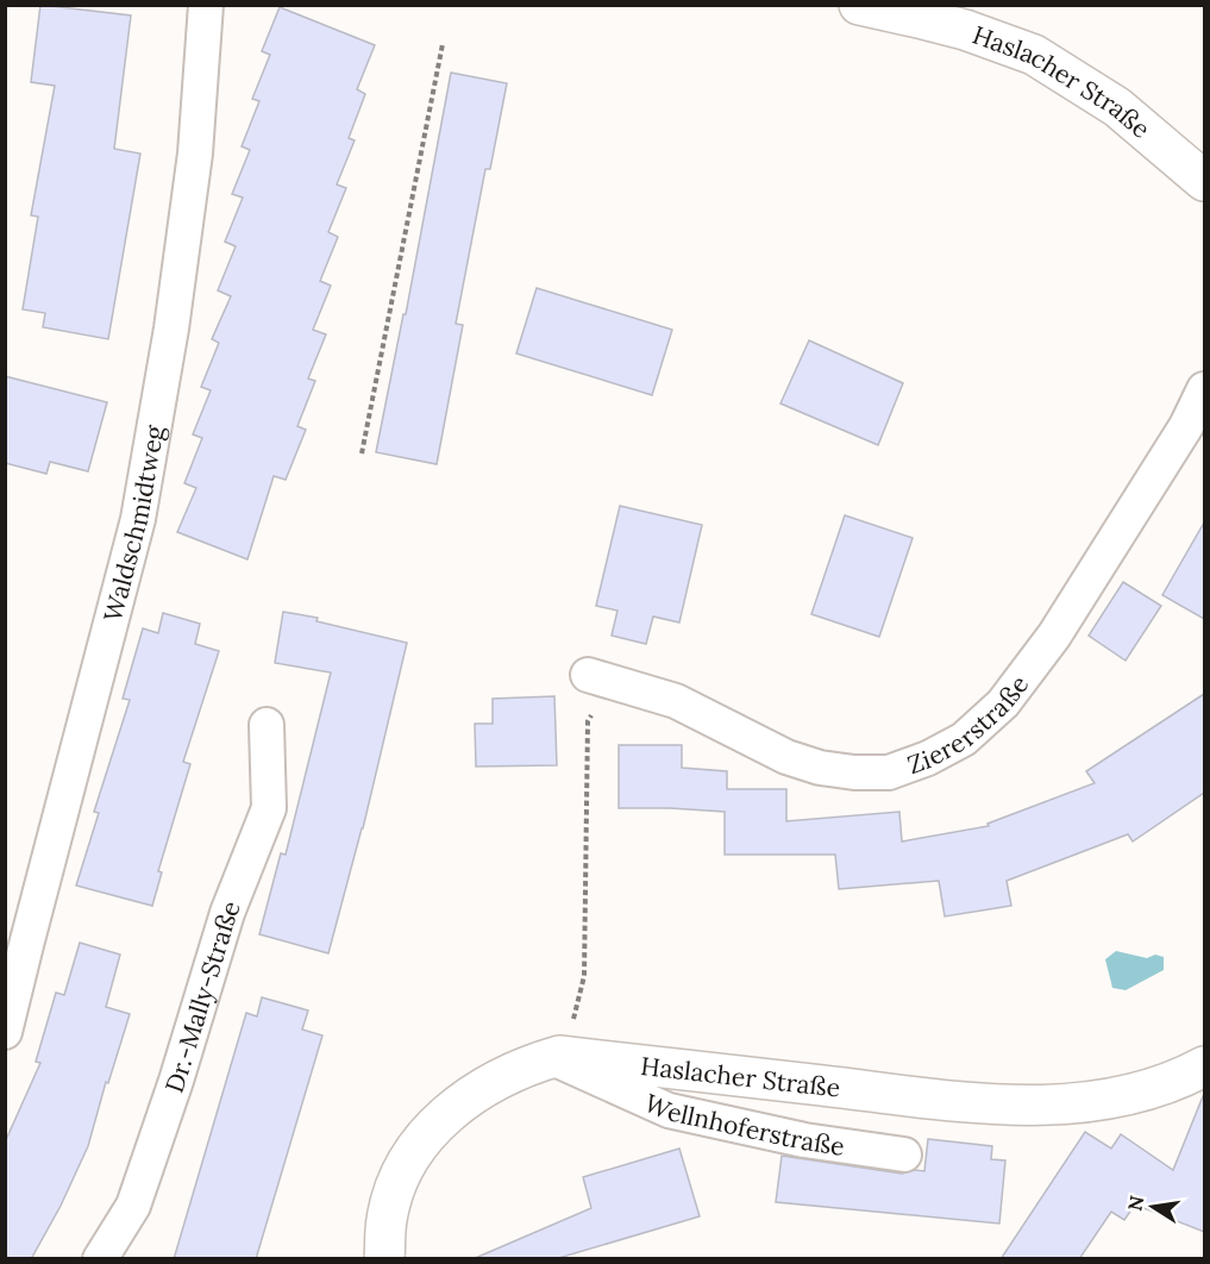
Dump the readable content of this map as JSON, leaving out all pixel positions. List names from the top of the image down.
{
  "streets": {
    "street": [
      "Haslacher Straße",
      "Waldschmidtweg",
      "Ziererstraße",
      "Dr.-Mally-Straße",
      "Wellnhoferstraße"
    ]
  },
  "crossings": [
    ["Haslacher Straße", "Wellnhoferstraße"]
  ],
  "north": "left"
}
